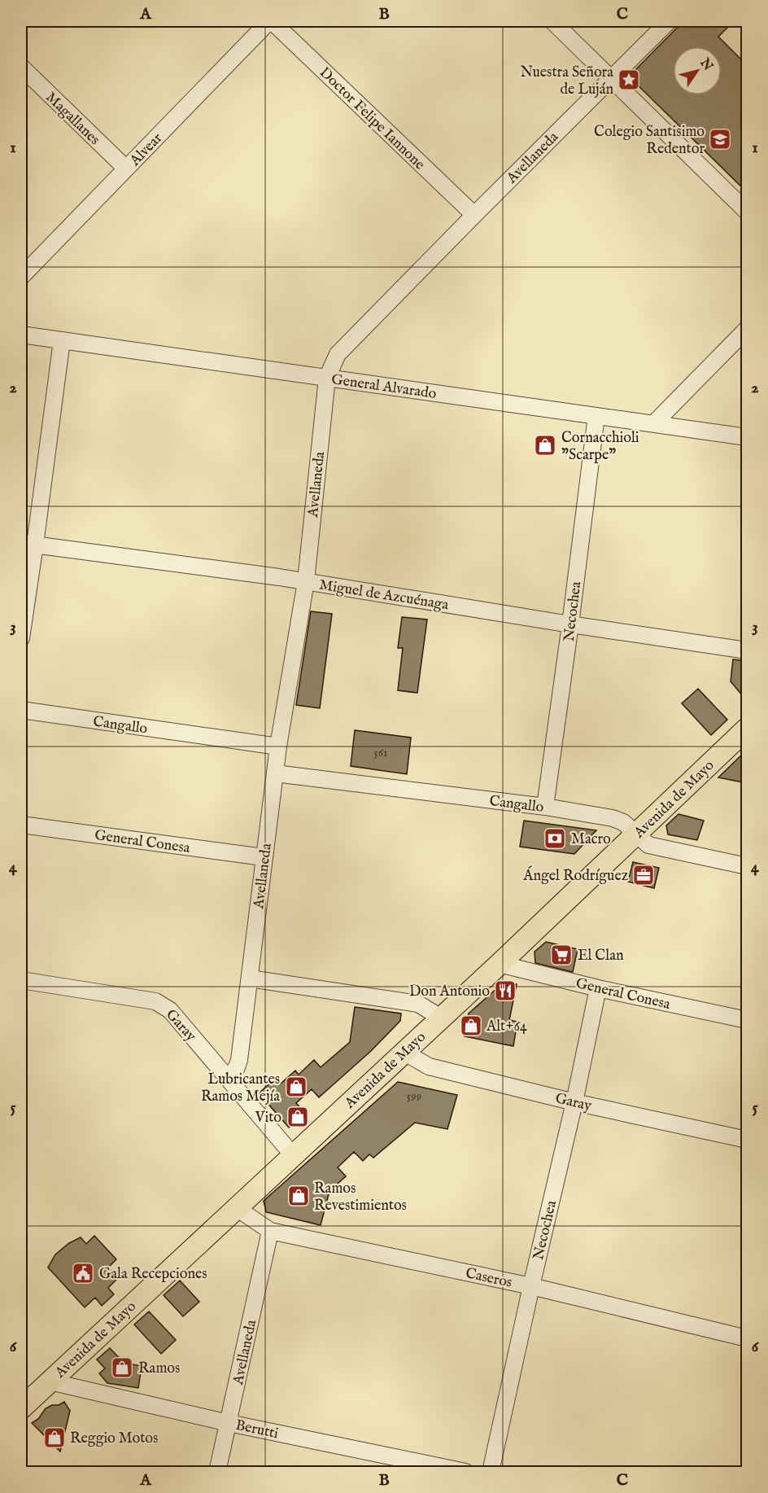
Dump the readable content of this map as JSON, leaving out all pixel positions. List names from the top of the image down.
{
  "streets": {
    "main road": ["Avenida de Mayo"],
    "street": [
      "Magallanes",
      "Doctor Felipe Iannone",
      "Alvear",
      "Avellaneda",
      "General Alvarado",
      "Miguel de Azcuénaga",
      "Necochea",
      "Cangallo",
      "General Conesa",
      "Garay",
      "Caseros",
      "Berutti"
    ]
  },
  "crossings": [
    ["Magallanes", "Alvear"],
    ["Doctor Felipe Iannone", "Alvear"],
    ["Doctor Felipe Iannone", "Avellaneda"],
    ["Avellaneda", "General Alvarado"],
    ["Avellaneda", "Miguel de Azcuénaga"],
    ["Avellaneda", "Cangallo"],
    ["Avellaneda", "General Conesa"],
    ["Avellaneda", "Garay"],
    ["Avellaneda", "Caseros"],
    ["Avellaneda", "Berutti"],
    ["General Alvarado", "Necochea"],
    ["Miguel de Azcuénaga", "Necochea"],
    ["Necochea", "Cangallo"],
    ["Necochea", "General Conesa"],
    ["Necochea", "Garay"],
    ["Necochea", "Caseros"],
    ["Cangallo", "Avenida de Mayo"],
    ["Avenida de Mayo", "General Conesa"],
    ["Avenida de Mayo", "Garay"],
    ["Avenida de Mayo", "Caseros"],
    ["Avenida de Mayo", "Berutti"]
  ],
  "places": {
    "place": ["Nuestra Señora de Luján"],
    "school or university": ["Colegio Santisimo Redentor"],
    "shop": [
      "Cornacchioli \"Scarpe\"",
      "Alt+64",
      "Lubricantes Ramos Mejía",
      "Vito",
      "Ramos Revestimientos",
      "Ramos",
      "Reggio Motos"
    ],
    "bank": ["Macro"],
    "office": ["Ángel Rodríguez"],
    "supermarket": ["El Clan"],
    "restaurant": ["Don Antonio"],
    "public building": ["Gala Recepciones"]
  },
  "house_numbers": ["561", "599"],
  "north": "top right",
  "grid": {
    "columns": ["A", "B", "C"],
    "rows": [
      "1",
      "2",
      "3",
      "4",
      "5",
      "6"
    ]
  }
}
